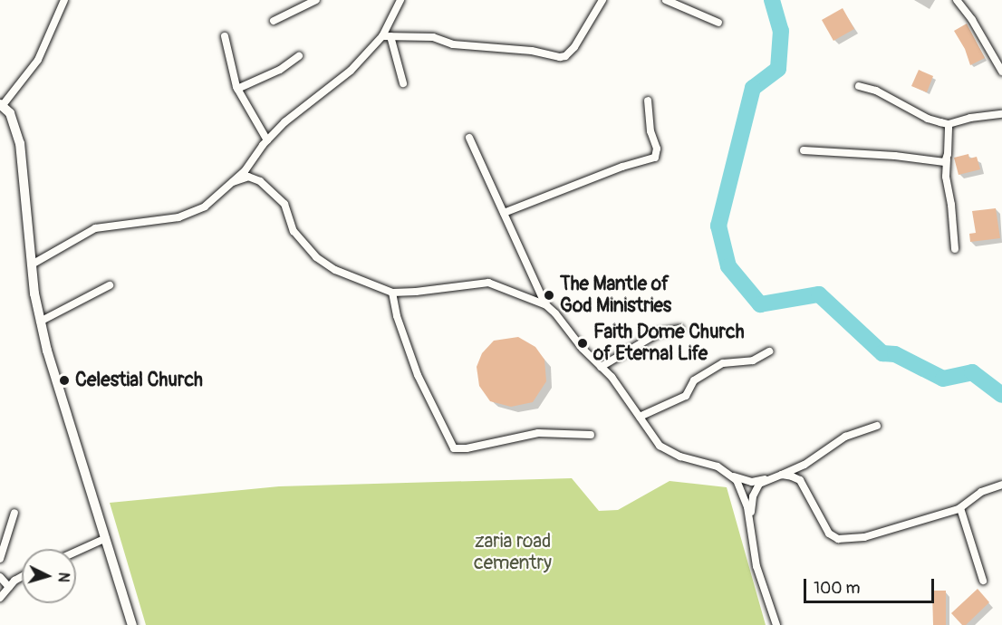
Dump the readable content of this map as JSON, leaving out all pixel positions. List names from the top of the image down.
{
  "parks": ["zaria road cementry"],
  "places": ["The Mantle of God Ministries", "Faith Dome Church of Eternal Life", "Celestial Church"],
  "scale_bar": "100 m",
  "north": "right"
}
